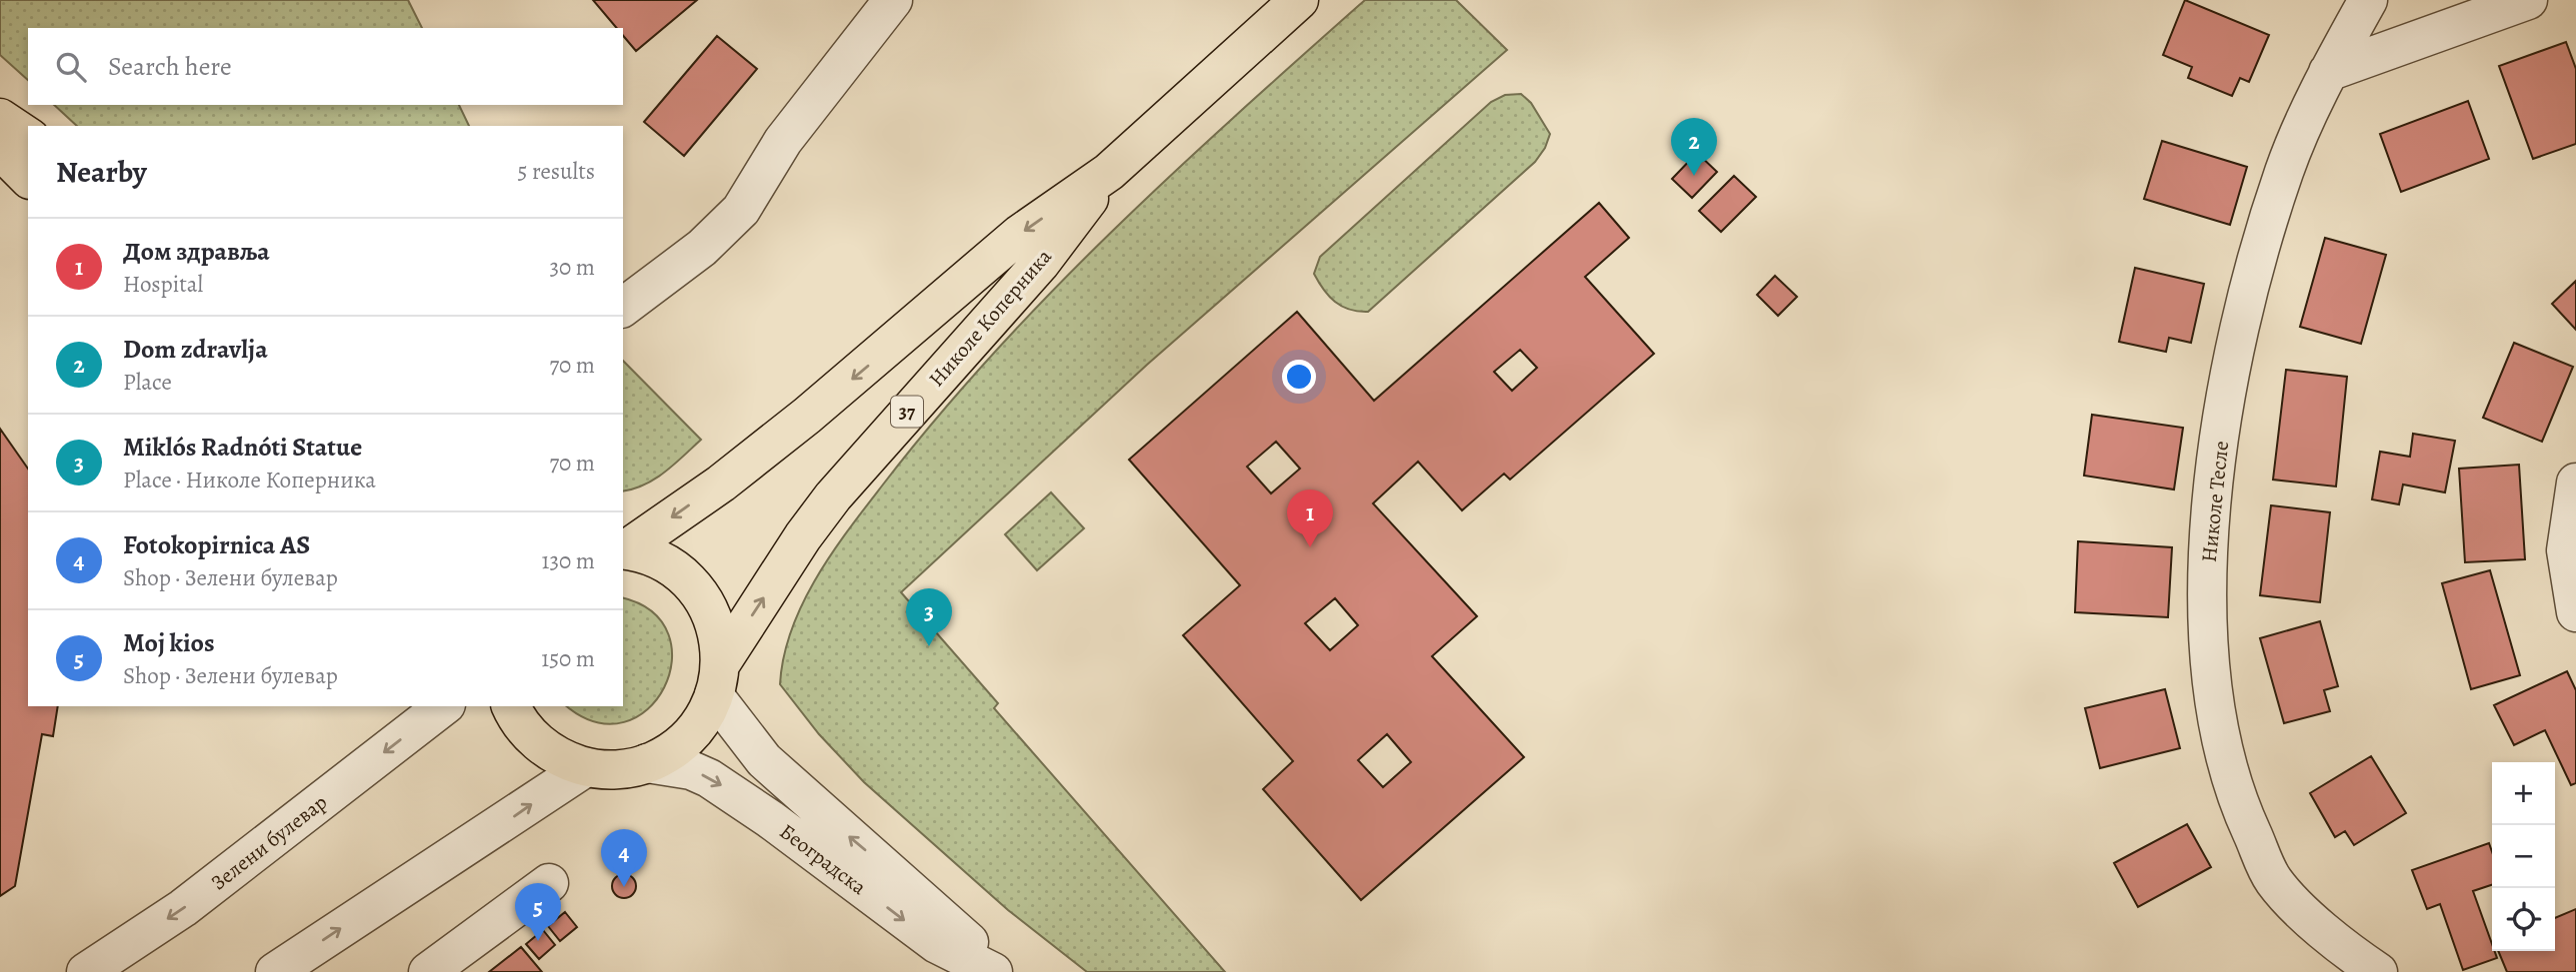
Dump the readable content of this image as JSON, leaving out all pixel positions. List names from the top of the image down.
{
  "streets": {
    "main road": ["Николе Коперника", "37"],
    "street": ["Николе Тесле", "Зелени булевар", "Београдска"]
  },
  "crossings": [
    ["Николе Коперника", "37"],
    ["Николе Коперника", "Београдска"],
    ["37", "Београдска"]
  ],
  "page": {
    "search": "Search here",
    "pins": [
      "2",
      "1",
      "3",
      "4",
      "5"
    ],
    "heading": ["Nearby", "5 results"],
    "list": [
      {
        "mark": "1",
        "name": "Дом здравља",
        "note": "Hospital",
        "value": "30 m"
      },
      {
        "mark": "2",
        "name": "Dom zdravlja",
        "note": "Place",
        "value": "70 m"
      },
      {
        "mark": "3",
        "name": "Miklós Radnóti Statue",
        "note": "Place · Николе Коперника",
        "value": "70 m"
      },
      {
        "mark": "4",
        "name": "Fotokopirnica AS",
        "note": "Shop · Зелени булевар",
        "value": "130 m"
      },
      {
        "mark": "5",
        "name": "Moj kios",
        "note": "Shop · Зелени булевар",
        "value": "150 m"
      }
    ],
    "map_buttons": ["+", "−"]
  }
}
